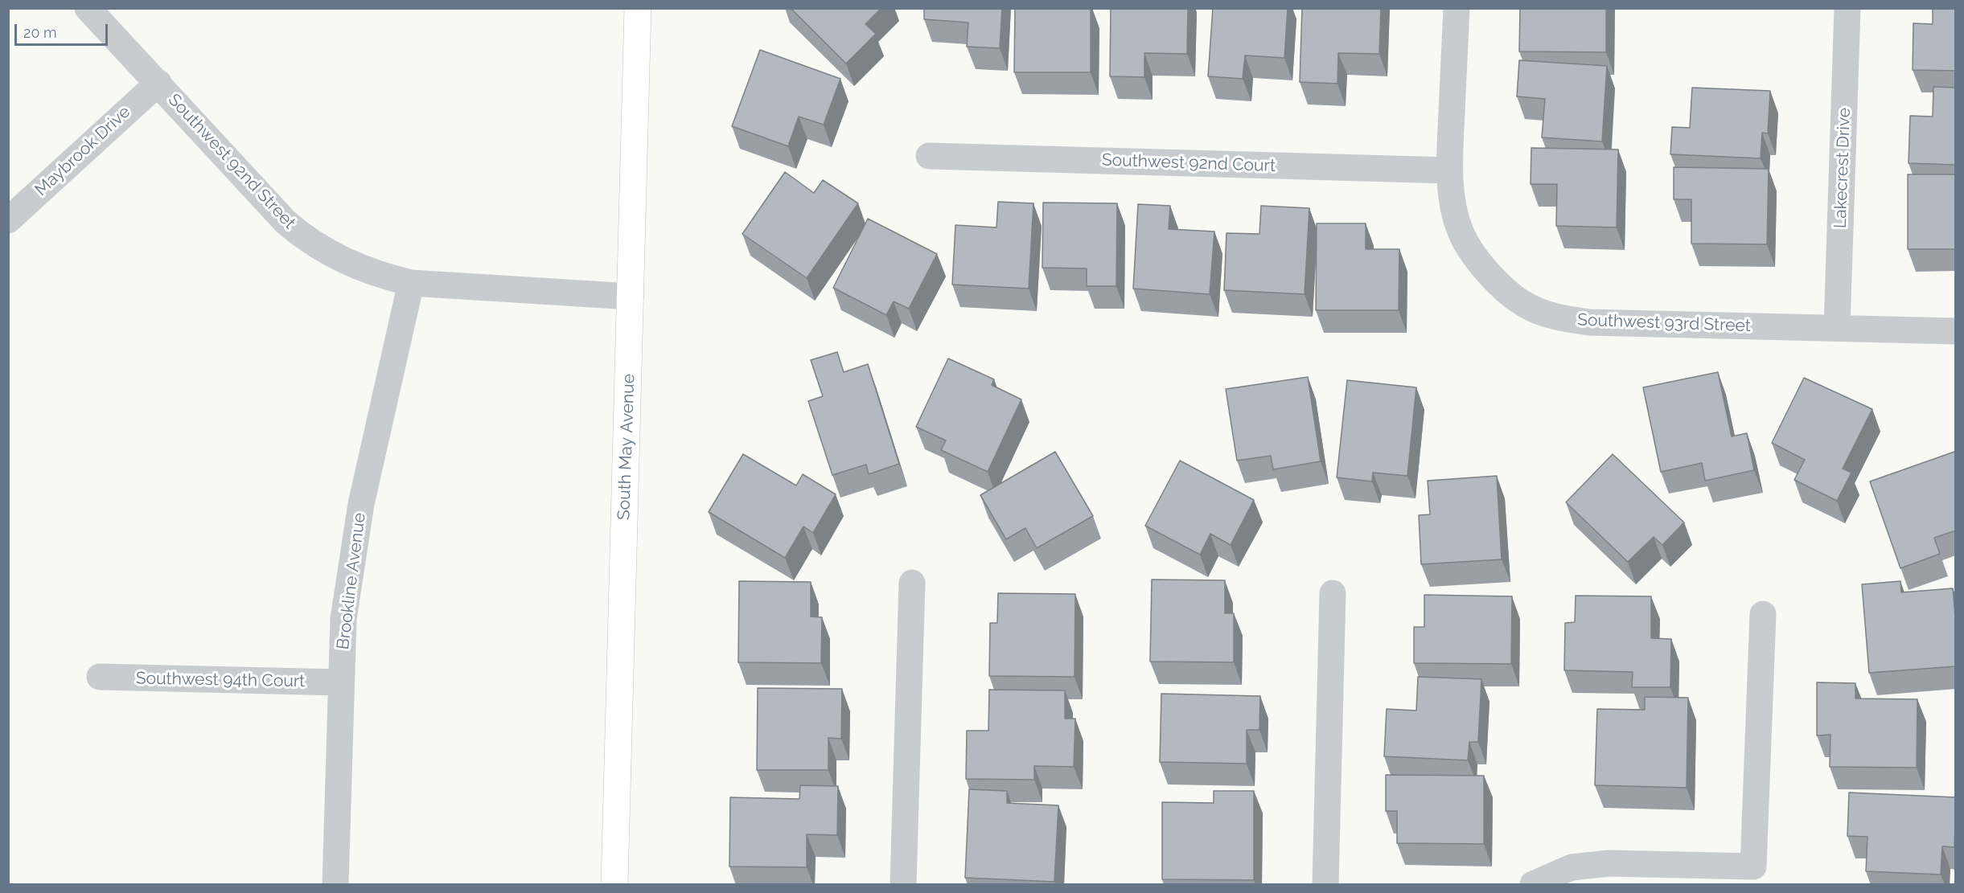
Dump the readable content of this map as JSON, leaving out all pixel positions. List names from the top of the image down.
{
  "streets": {
    "main road": ["South May Avenue"],
    "street": [
      "Maybrook Drive",
      "Southwest 92nd Street",
      "Southwest 92nd Court",
      "Lakecrest Drive",
      "Southwest 93rd Street",
      "Brookline Avenue",
      "Southwest 94th Court"
    ]
  },
  "crossings": [
    ["Maybrook Drive", "Southwest 92nd Street"],
    ["Southwest 92nd Street", "South May Avenue"],
    ["Southwest 92nd Street", "Brookline Avenue"],
    ["Southwest 92nd Court", "Southwest 93rd Street"],
    ["Lakecrest Drive", "Southwest 93rd Street"],
    ["Brookline Avenue", "Southwest 94th Court"]
  ],
  "scale_bar": "20 m"
}
